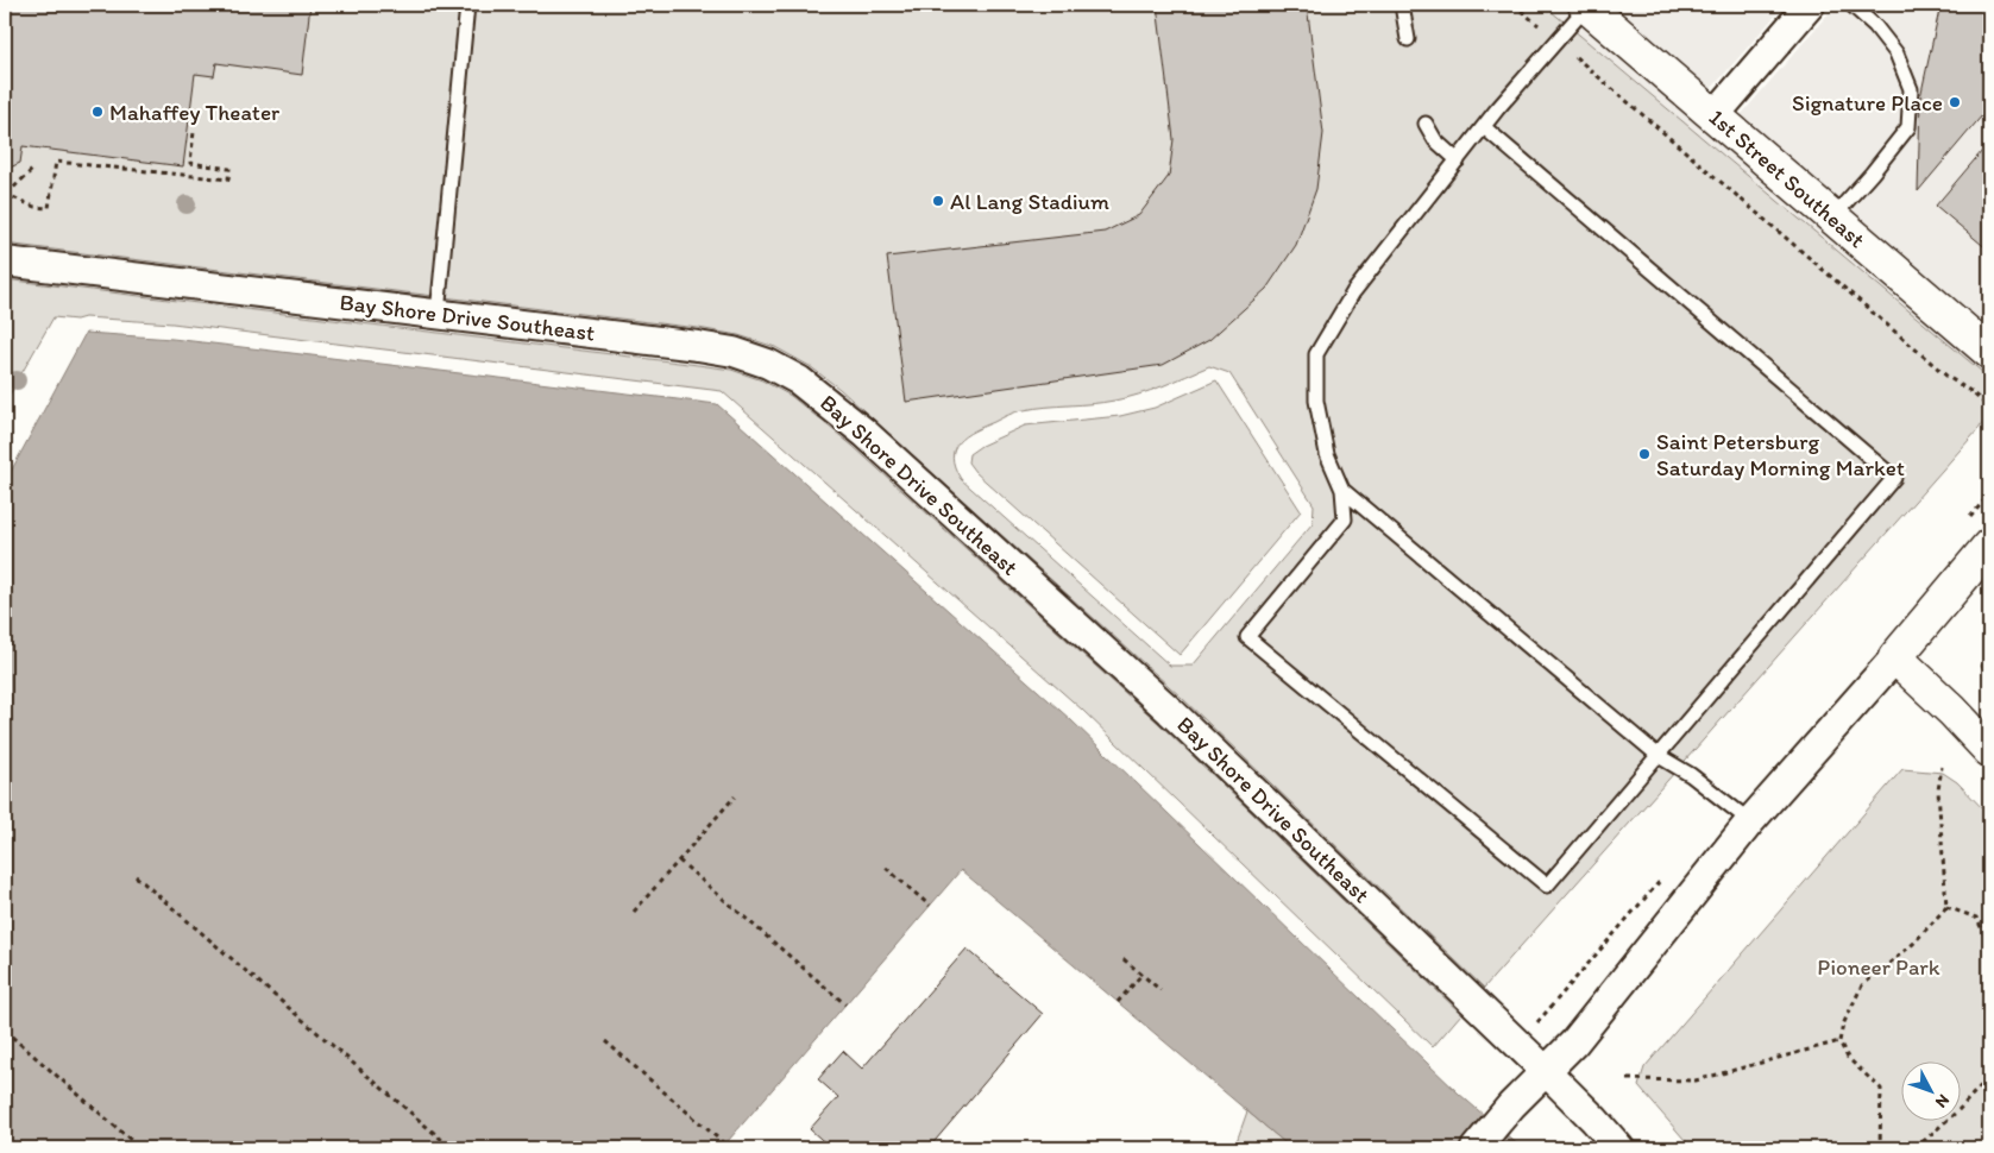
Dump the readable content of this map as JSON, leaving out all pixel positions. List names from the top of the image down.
{
  "streets": {
    "street": ["1st Street Southeast", "Bay Shore Drive Southeast"]
  },
  "parks": ["Pioneer Park"],
  "places": [
    "Signature Place",
    "Mahaffey Theater",
    "Al Lang Stadium",
    "Saint Petersburg Saturday Morning Market"
  ],
  "north": "bottom right"
}
